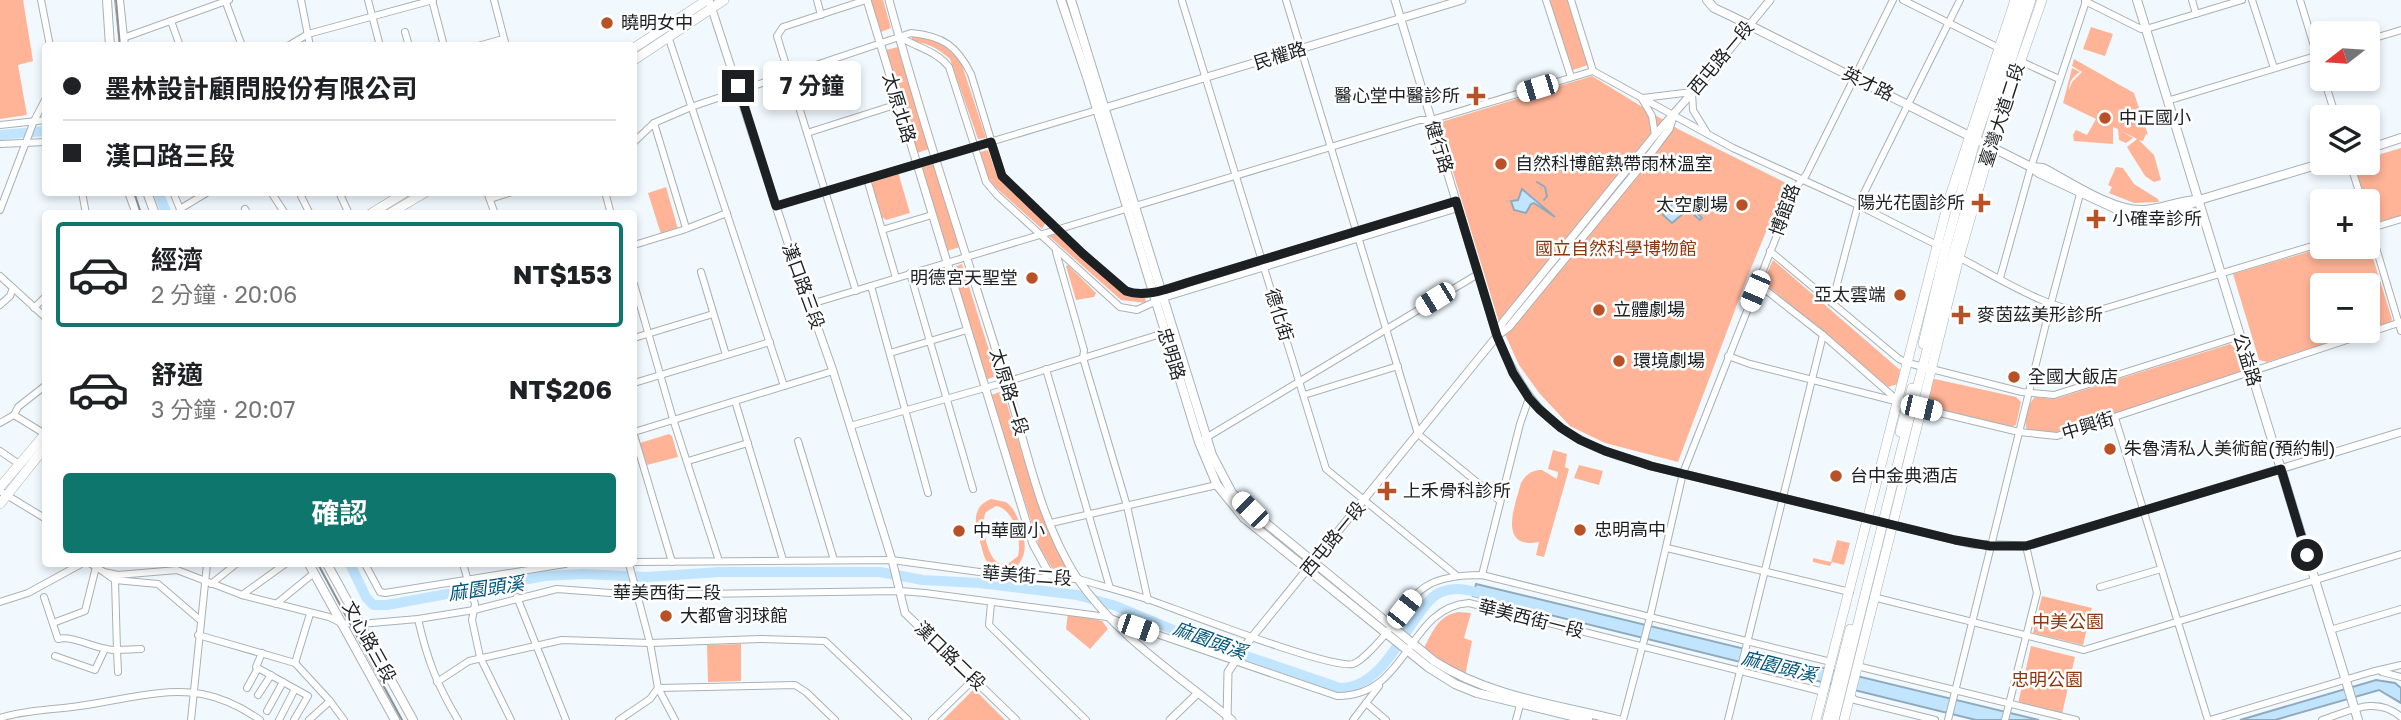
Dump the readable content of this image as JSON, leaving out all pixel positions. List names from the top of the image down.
{
  "streets": {
    "main road": [
      "英才路",
      "臺灣大道二段",
      "忠明路",
      "公益路",
      "文心路三段"
    ],
    "street": [
      "民權路",
      "西屯路一段",
      "太原北路",
      "健行路",
      "博館路",
      "漢口路三段",
      "德化街",
      "太原路一段",
      "中興街",
      "華美街二段",
      "華美西街二段",
      "華美西街一段",
      "漢口路二段"
    ]
  },
  "crossings": [
    ["民權路", "健行路"],
    ["民權路", "德化街"],
    ["民權路", "忠明路"],
    ["西屯路一段", "英才路"],
    ["西屯路一段", "健行路"],
    ["西屯路一段", "博館路"],
    ["西屯路一段", "德化街"],
    ["西屯路一段", "忠明路"],
    ["西屯路一段", "華美街二段"],
    ["西屯路一段", "華美西街二段"],
    ["西屯路一段", "華美西街一段"],
    ["英才路", "臺灣大道二段"],
    ["英才路", "公益路"],
    ["太原北路", "華美街二段"],
    ["臺灣大道二段", "健行路"],
    ["臺灣大道二段", "中興街"],
    ["臺灣大道二段", "華美西街一段"],
    ["健行路", "博館路"],
    ["健行路", "公益路"],
    ["博館路", "中興街"],
    ["博館路", "華美西街一段"],
    ["漢口路三段", "華美街二段"],
    ["漢口路三段", "漢口路二段"],
    ["德化街", "華美街二段"],
    ["忠明路", "華美街二段"],
    ["忠明路", "華美西街一段"],
    ["公益路", "中興街"],
    ["太原路一段", "華美街二段"],
    ["太原路一段", "華美西街二段"],
    ["華美西街二段", "華美西街一段"],
    ["華美西街二段", "文心路三段"],
    ["華美西街二段", "漢口路二段"]
  ],
  "water": ["麻園頭溪"],
  "parks": ["國立自然科學博物館", "中美公園", "忠明公園"],
  "places": {
    "other": [
      "曉明女中",
      "中正國小",
      "自然科博館熱帶雨林溫室",
      "太空劇場",
      "明德宮天聖堂",
      "亞太雲端",
      "立體劇場",
      "環境劇場",
      "全國大飯店",
      "朱魯清私人美術館(預約制)",
      "台中金典酒店",
      "忠明高中",
      "中華國小",
      "大都會羽球館"
    ],
    "health": [
      "醫心堂中醫診所",
      "陽光花園診所",
      "小確幸診所",
      "麥茵茲美形診所",
      "上禾骨科診所"
    ]
  },
  "north": "left",
  "page": {
    "map_buttons": ["+", "−"],
    "banner": ["墨林設計顧問股份有限公司", "漢口路三段"],
    "bubble": "7 分鐘",
    "list": [
      {
        "name": "經濟",
        "note": "2 分鐘 · 20:06",
        "value": "NT$153"
      },
      {
        "name": "舒適",
        "note": "3 分鐘 · 20:07",
        "value": "NT$206"
      }
    ],
    "buttons": "確認"
  }
}
